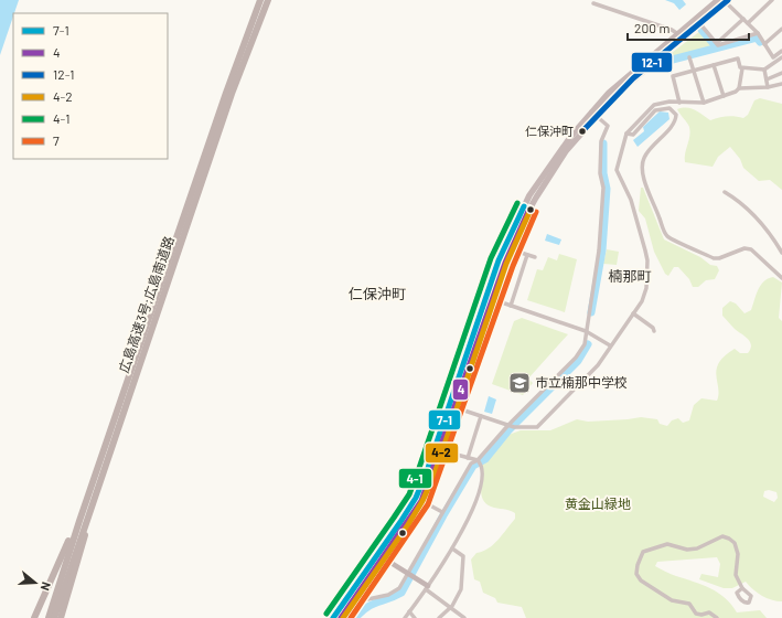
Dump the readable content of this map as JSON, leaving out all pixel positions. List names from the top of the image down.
{
  "streets": {
    "highway": ["広島高速3号;広島南道路"]
  },
  "districts": ["楠那町", "仁保沖町"],
  "parks": ["黄金山緑地"],
  "places": {
    "other": ["仁保沖町"],
    "school or university": ["市立楠那中学校"]
  },
  "lines": [
    "transit line 12-1",
    "transit line 4-1",
    "transit line 7-1",
    "transit line 4",
    "transit line 4-2",
    "transit line 7"
  ],
  "legend": [
    "7-1",
    "4",
    "12-1",
    "4-2",
    "4-1",
    "7"
  ],
  "scale_bar": "200 m",
  "north": "right"
}
